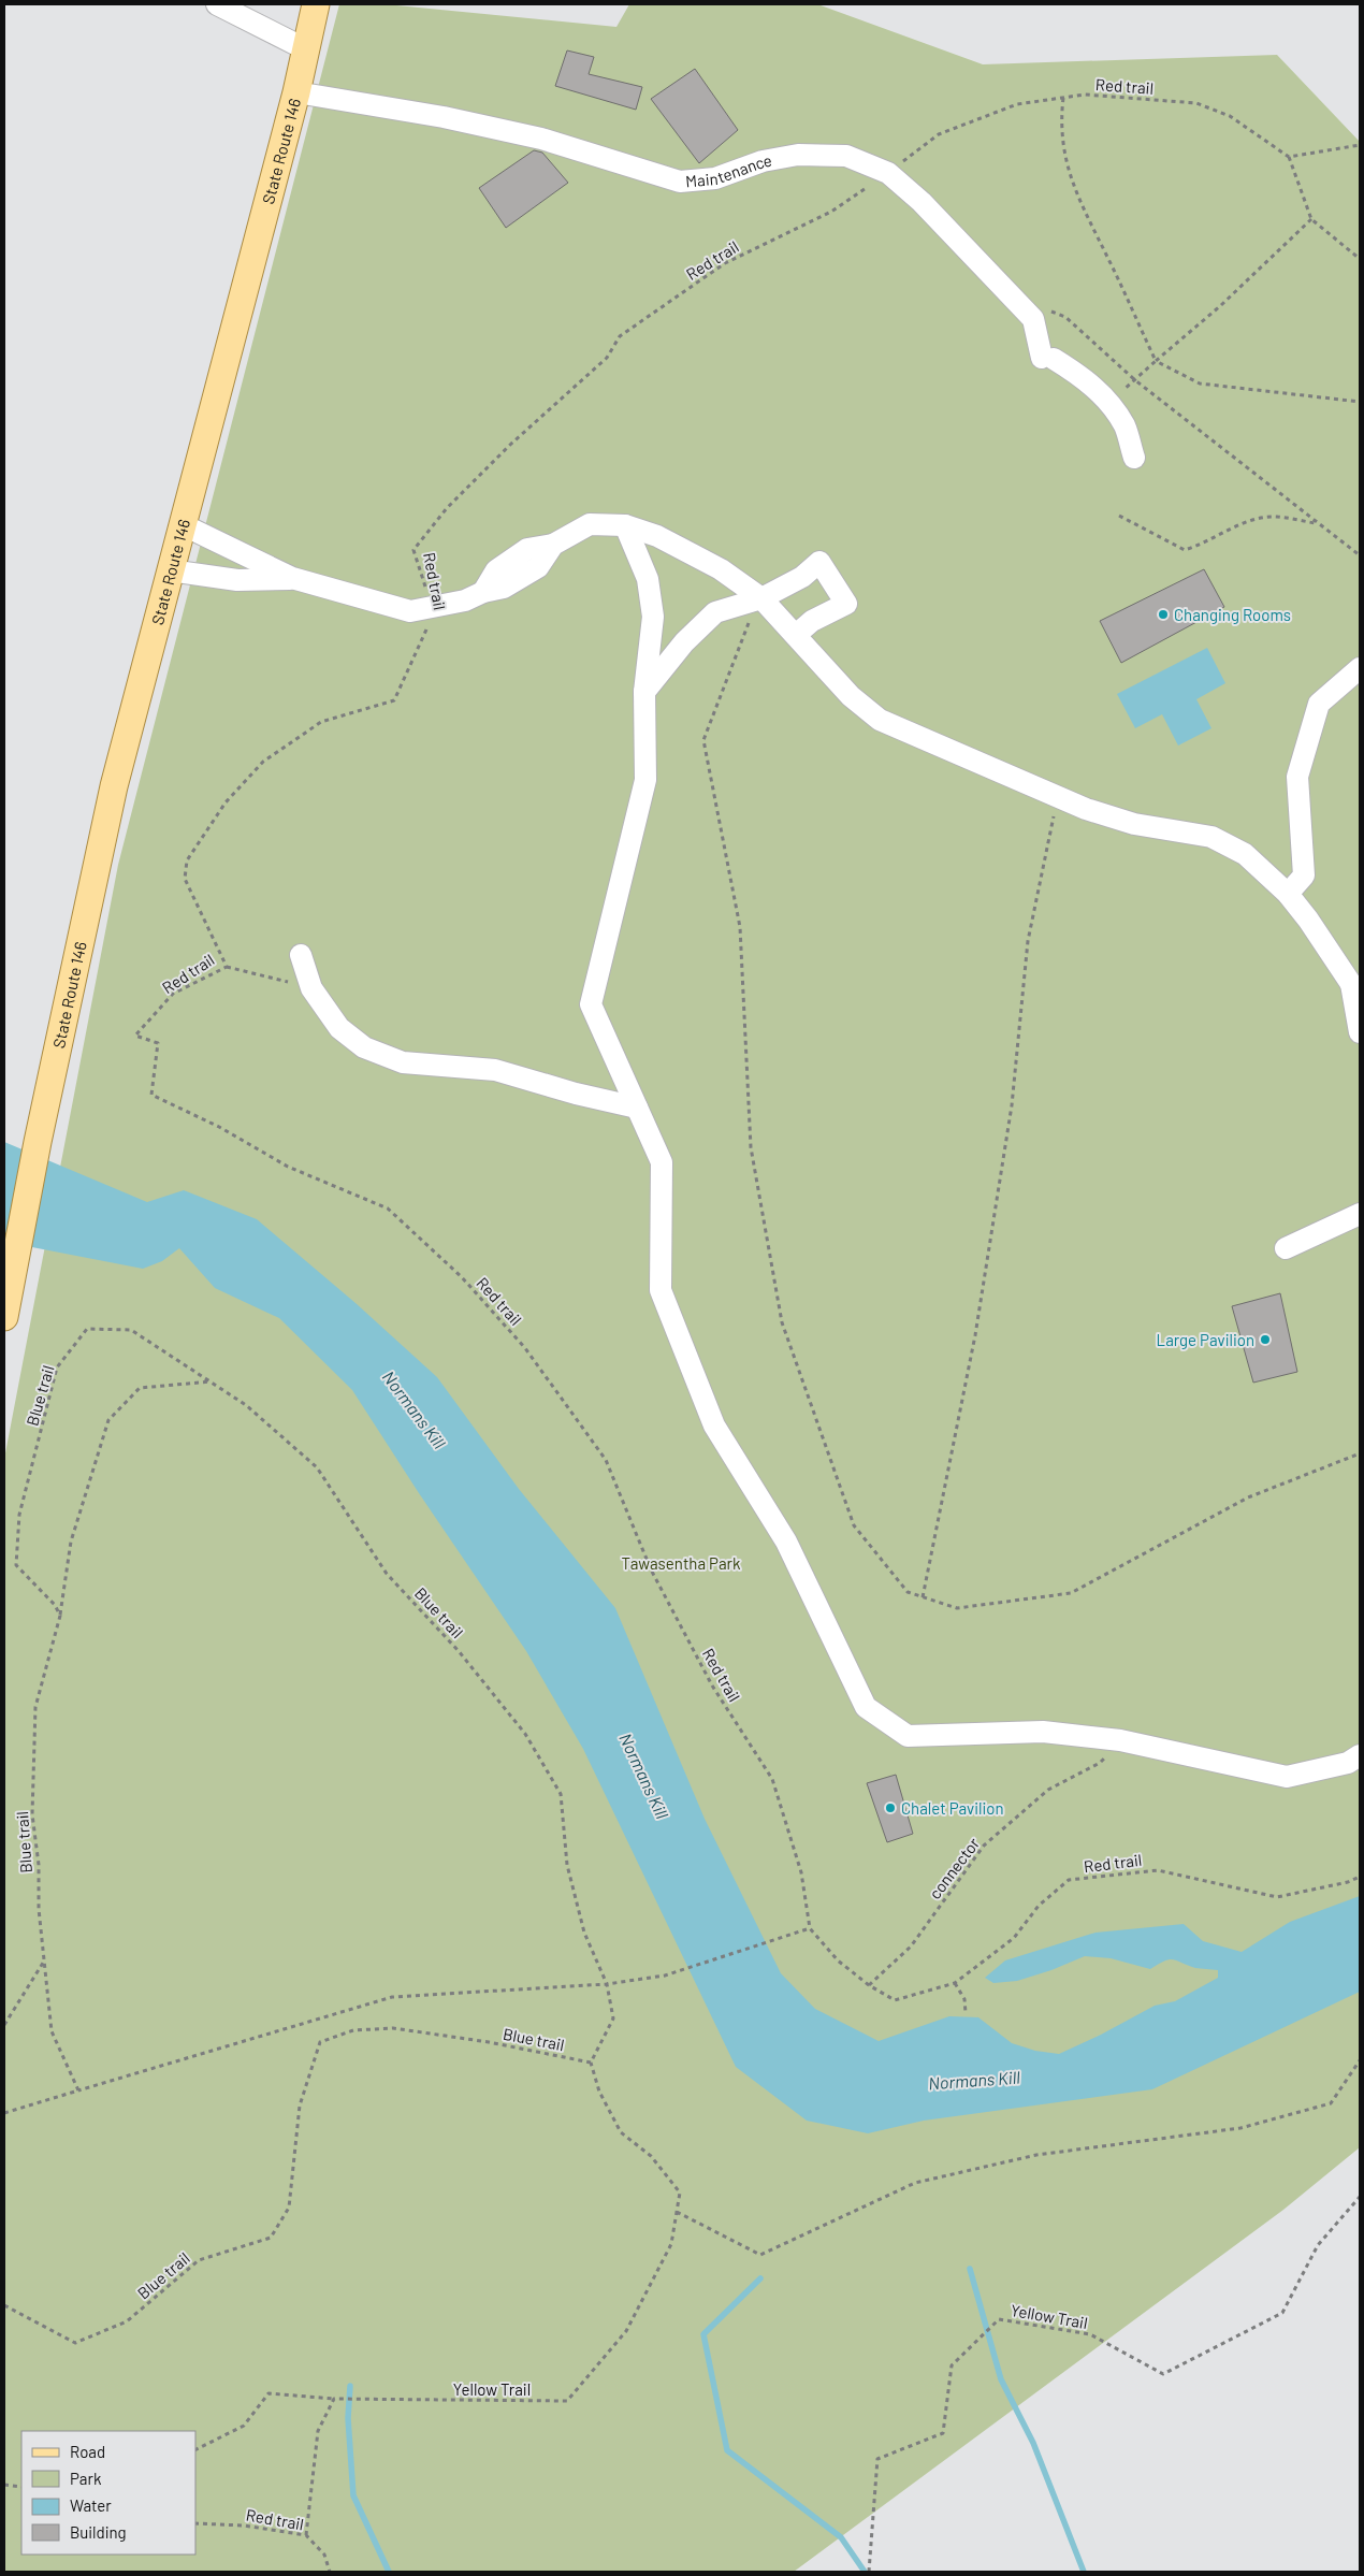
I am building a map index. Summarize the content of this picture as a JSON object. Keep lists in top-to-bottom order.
{
  "streets": {
    "main road": ["State Route 146"],
    "lane": ["Maintenance"],
    "path": [
      "Red trail",
      "Blue trail",
      "connector",
      "Yellow Trail"
    ]
  },
  "crossings": [
    ["Red trail", "Maintenance"],
    ["Red trail", "connector"],
    ["State Route 146", "Maintenance"],
    ["Blue trail", "Yellow Trail"]
  ],
  "water": ["Normans Kill"],
  "parks": ["Tawasentha Park"],
  "places": ["Changing Rooms", "Large Pavilion", "Chalet Pavilion"],
  "legend": [
    "Road",
    "Park",
    "Water",
    "Building"
  ]
}
